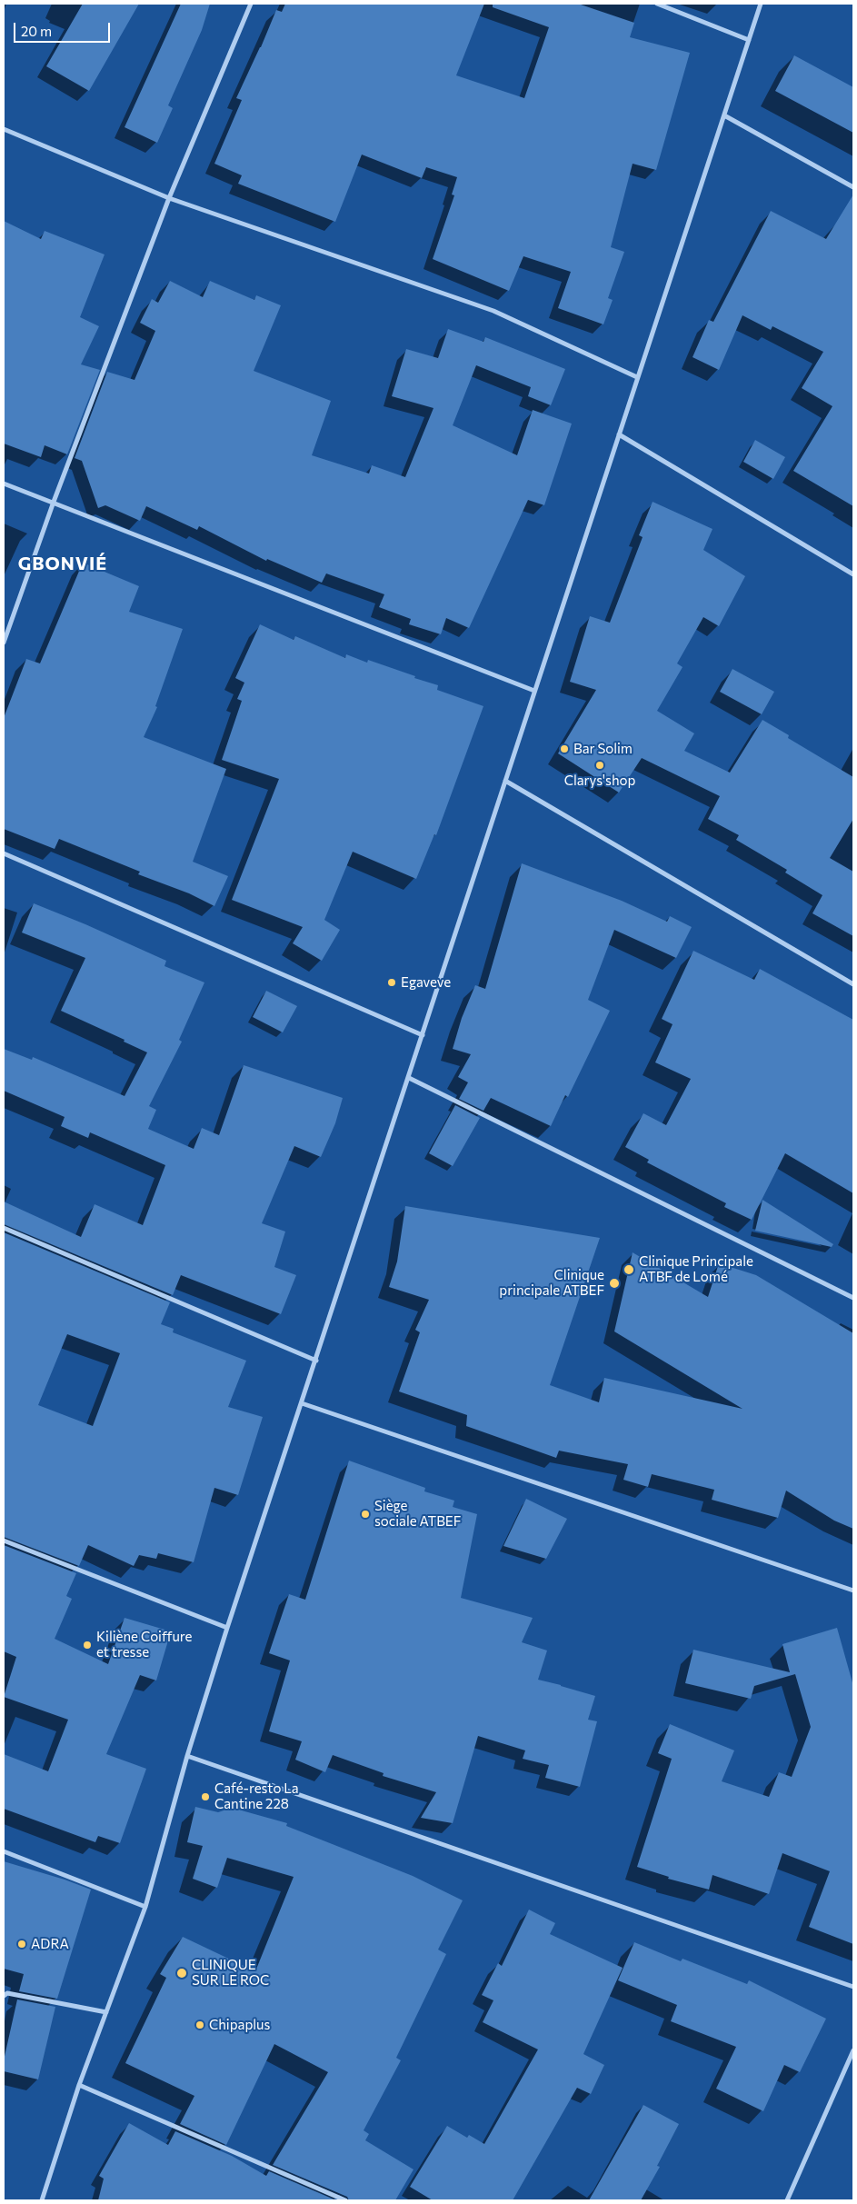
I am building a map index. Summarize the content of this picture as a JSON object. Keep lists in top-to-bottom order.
{
  "districts": ["GBONVIÉ"],
  "places": [
    "Bar Solim",
    "Clarys'shop",
    "Egaveve",
    "Clinique Principale ATBF de Lomé",
    "Clinique principale ATBEF",
    "Siège sociale ATBEF",
    "Kiliène Coiffure et tresse",
    "Café-resto La Cantine 228",
    "ADRA",
    "CLINIQUE SUR LE ROC",
    "Chipaplus"
  ],
  "scale_bar": "20 m"
}
